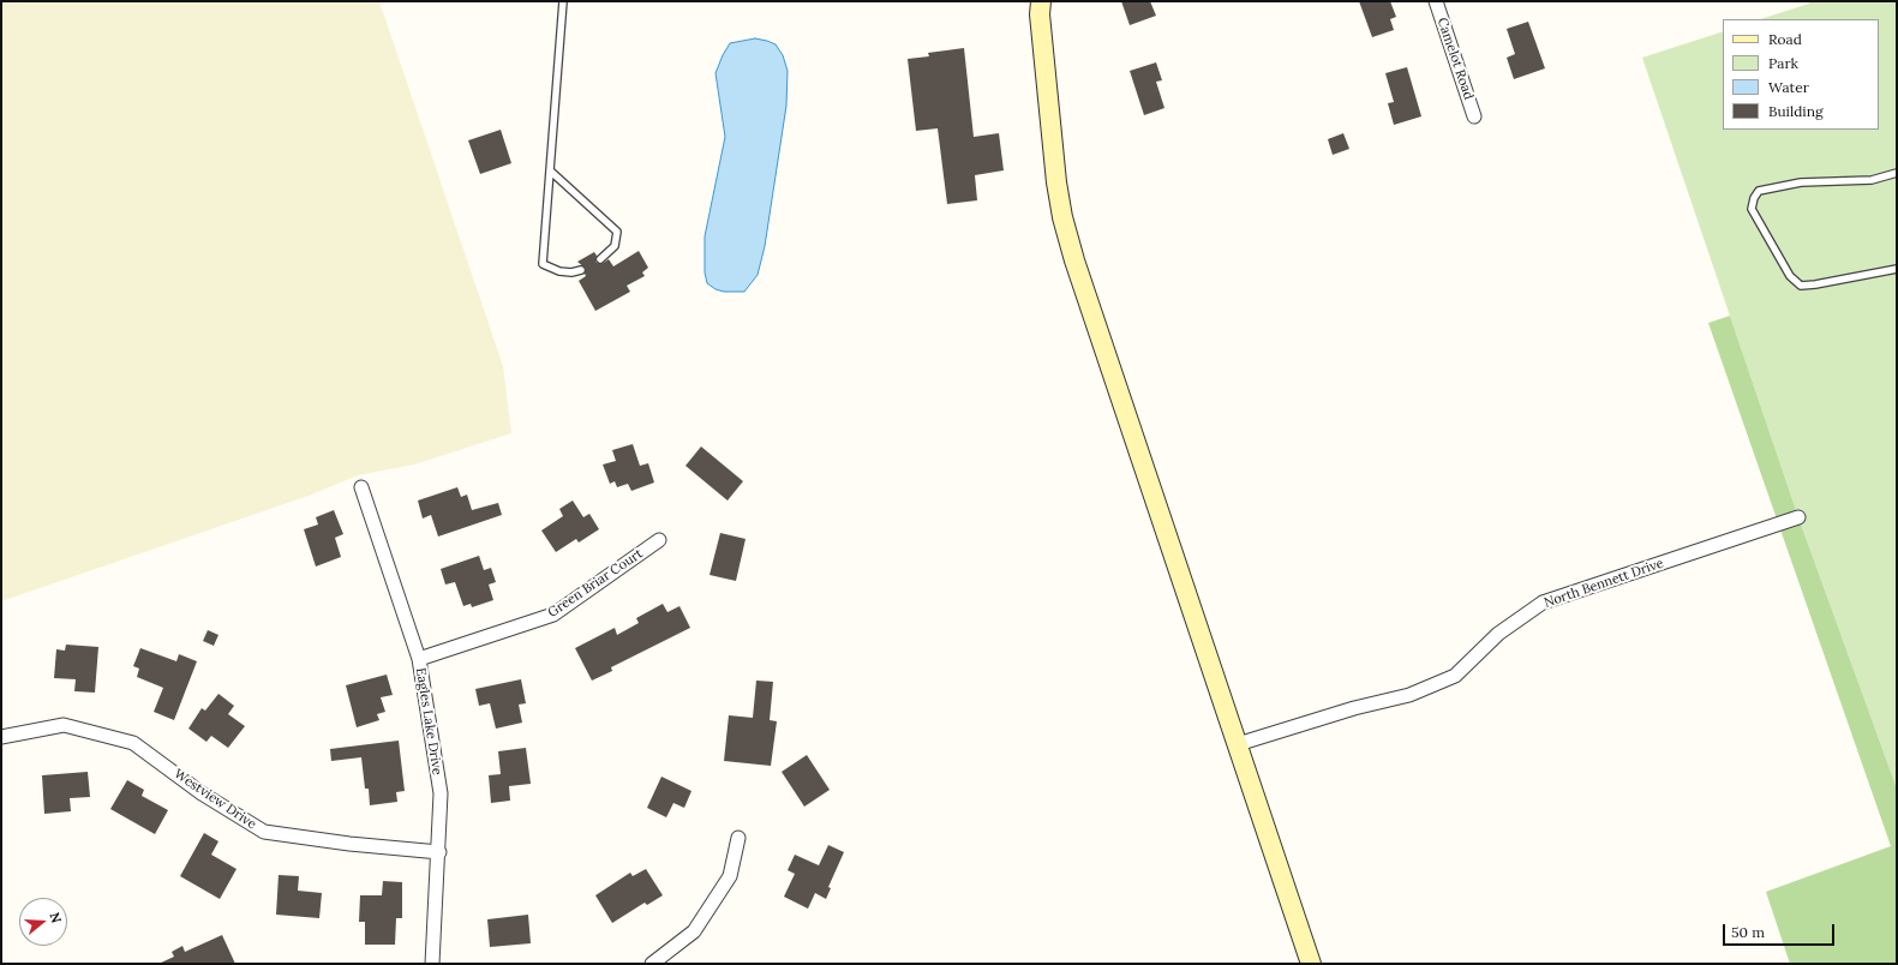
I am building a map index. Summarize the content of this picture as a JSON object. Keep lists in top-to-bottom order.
{
  "streets": {
    "street": [
      "Camelot Road",
      "Green Briar Court",
      "North Bennett Drive",
      "Eagles Lake Drive",
      "Westview Drive"
    ]
  },
  "crossings": [
    ["Green Briar Court", "Eagles Lake Drive"],
    ["Eagles Lake Drive", "Westview Drive"]
  ],
  "legend": [
    "Road",
    "Park",
    "Water",
    "Building"
  ],
  "scale_bar": "50 m",
  "north": "right"
}
